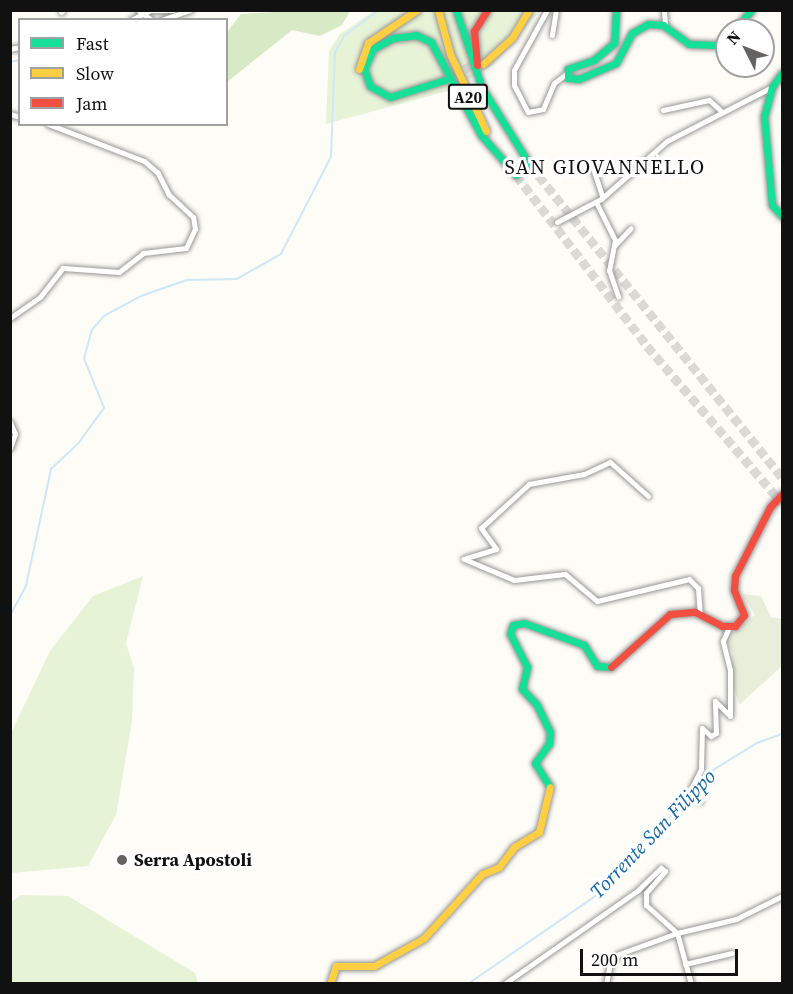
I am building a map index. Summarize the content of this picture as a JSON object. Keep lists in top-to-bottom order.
{
  "streets": {
    "main road": ["A20"]
  },
  "districts": ["SAN GIOVANNELLO"],
  "water": ["Torrente San Filippo"],
  "places": ["Serra Apostoli"],
  "legend": ["Fast", "Slow", "Jam"],
  "scale_bar": "200 m",
  "north": "top left"
}
